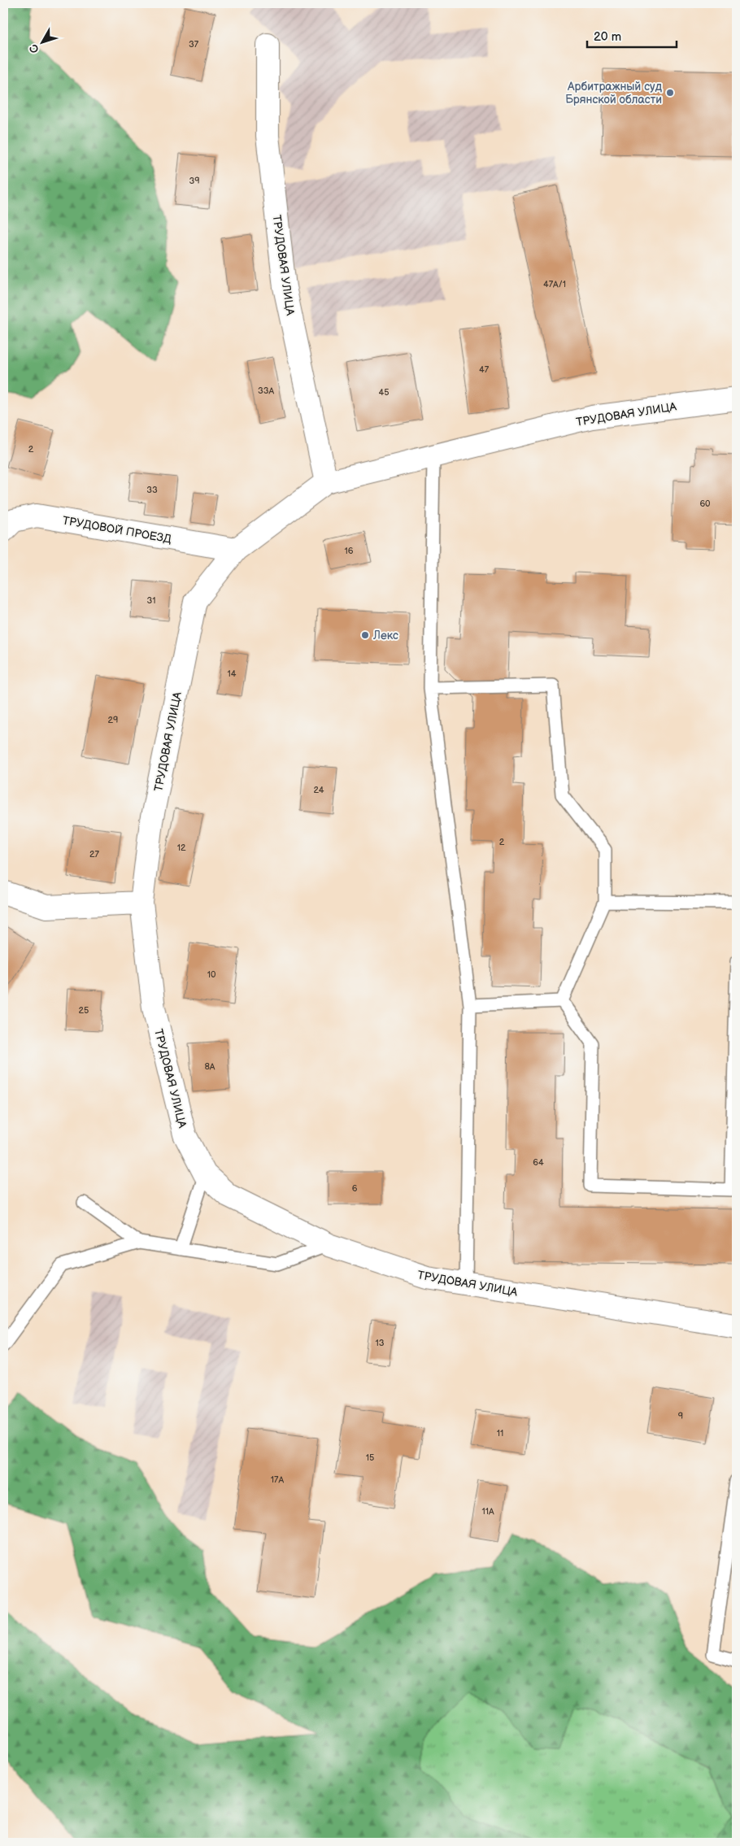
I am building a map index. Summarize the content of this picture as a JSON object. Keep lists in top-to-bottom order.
{
  "streets": {
    "street": ["ТРУДОВАЯ УЛИЦА", "ТРУДОВОЙ ПРОЕЗД"]
  },
  "crossings": [
    ["ТРУДОВАЯ УЛИЦА", "ТРУДОВОЙ ПРОЕЗД"]
  ],
  "places": ["Арбитражный суд Брянской области", "Лекс"],
  "house_numbers": [
    "37",
    "39",
    "47А/1",
    "47",
    "33А",
    "45",
    "2",
    "33",
    "60",
    "16",
    "31",
    "14",
    "29",
    "24",
    "2",
    "12",
    "27",
    "10",
    "25",
    "8А",
    "64",
    "6",
    "13",
    "9",
    "11",
    "15",
    "17А",
    "11А"
  ],
  "scale_bar": "20 m",
  "north": "bottom left"
}
